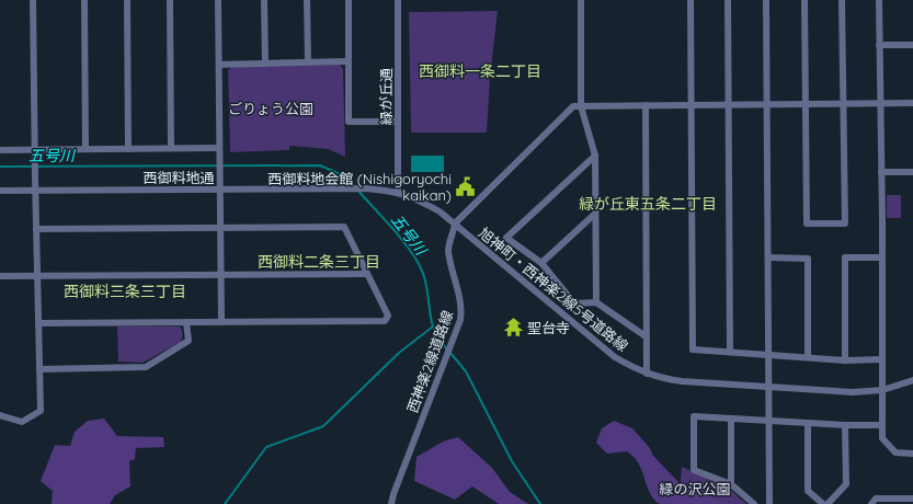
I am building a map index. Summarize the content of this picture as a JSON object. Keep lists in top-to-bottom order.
{
  "streets": {
    "street": [
      "緑が丘通",
      "西御料地通",
      "旭神町・西神楽2線5号道路線",
      "西神楽2線道路線"
    ]
  },
  "crossings": [
    ["緑が丘通", "西御料地通"],
    ["緑が丘通", "旭神町・西神楽2線5号道路線"],
    ["西御料地通", "旭神町・西神楽2線5号道路線"],
    ["旭神町・西神楽2線5号道路線", "西神楽2線道路線"]
  ],
  "districts": [
    "西御料一条二丁目",
    "緑が丘東五条二丁目",
    "西御料二条三丁目",
    "西御料三条三丁目"
  ],
  "water": ["五号川"],
  "parks": ["ごりょう公園", "緑の沢公園"],
  "places": {
    "public building": ["西御料地会館 (Nishigoryochi kaikan)"],
    "temple": ["聖台寺"]
  }
}
